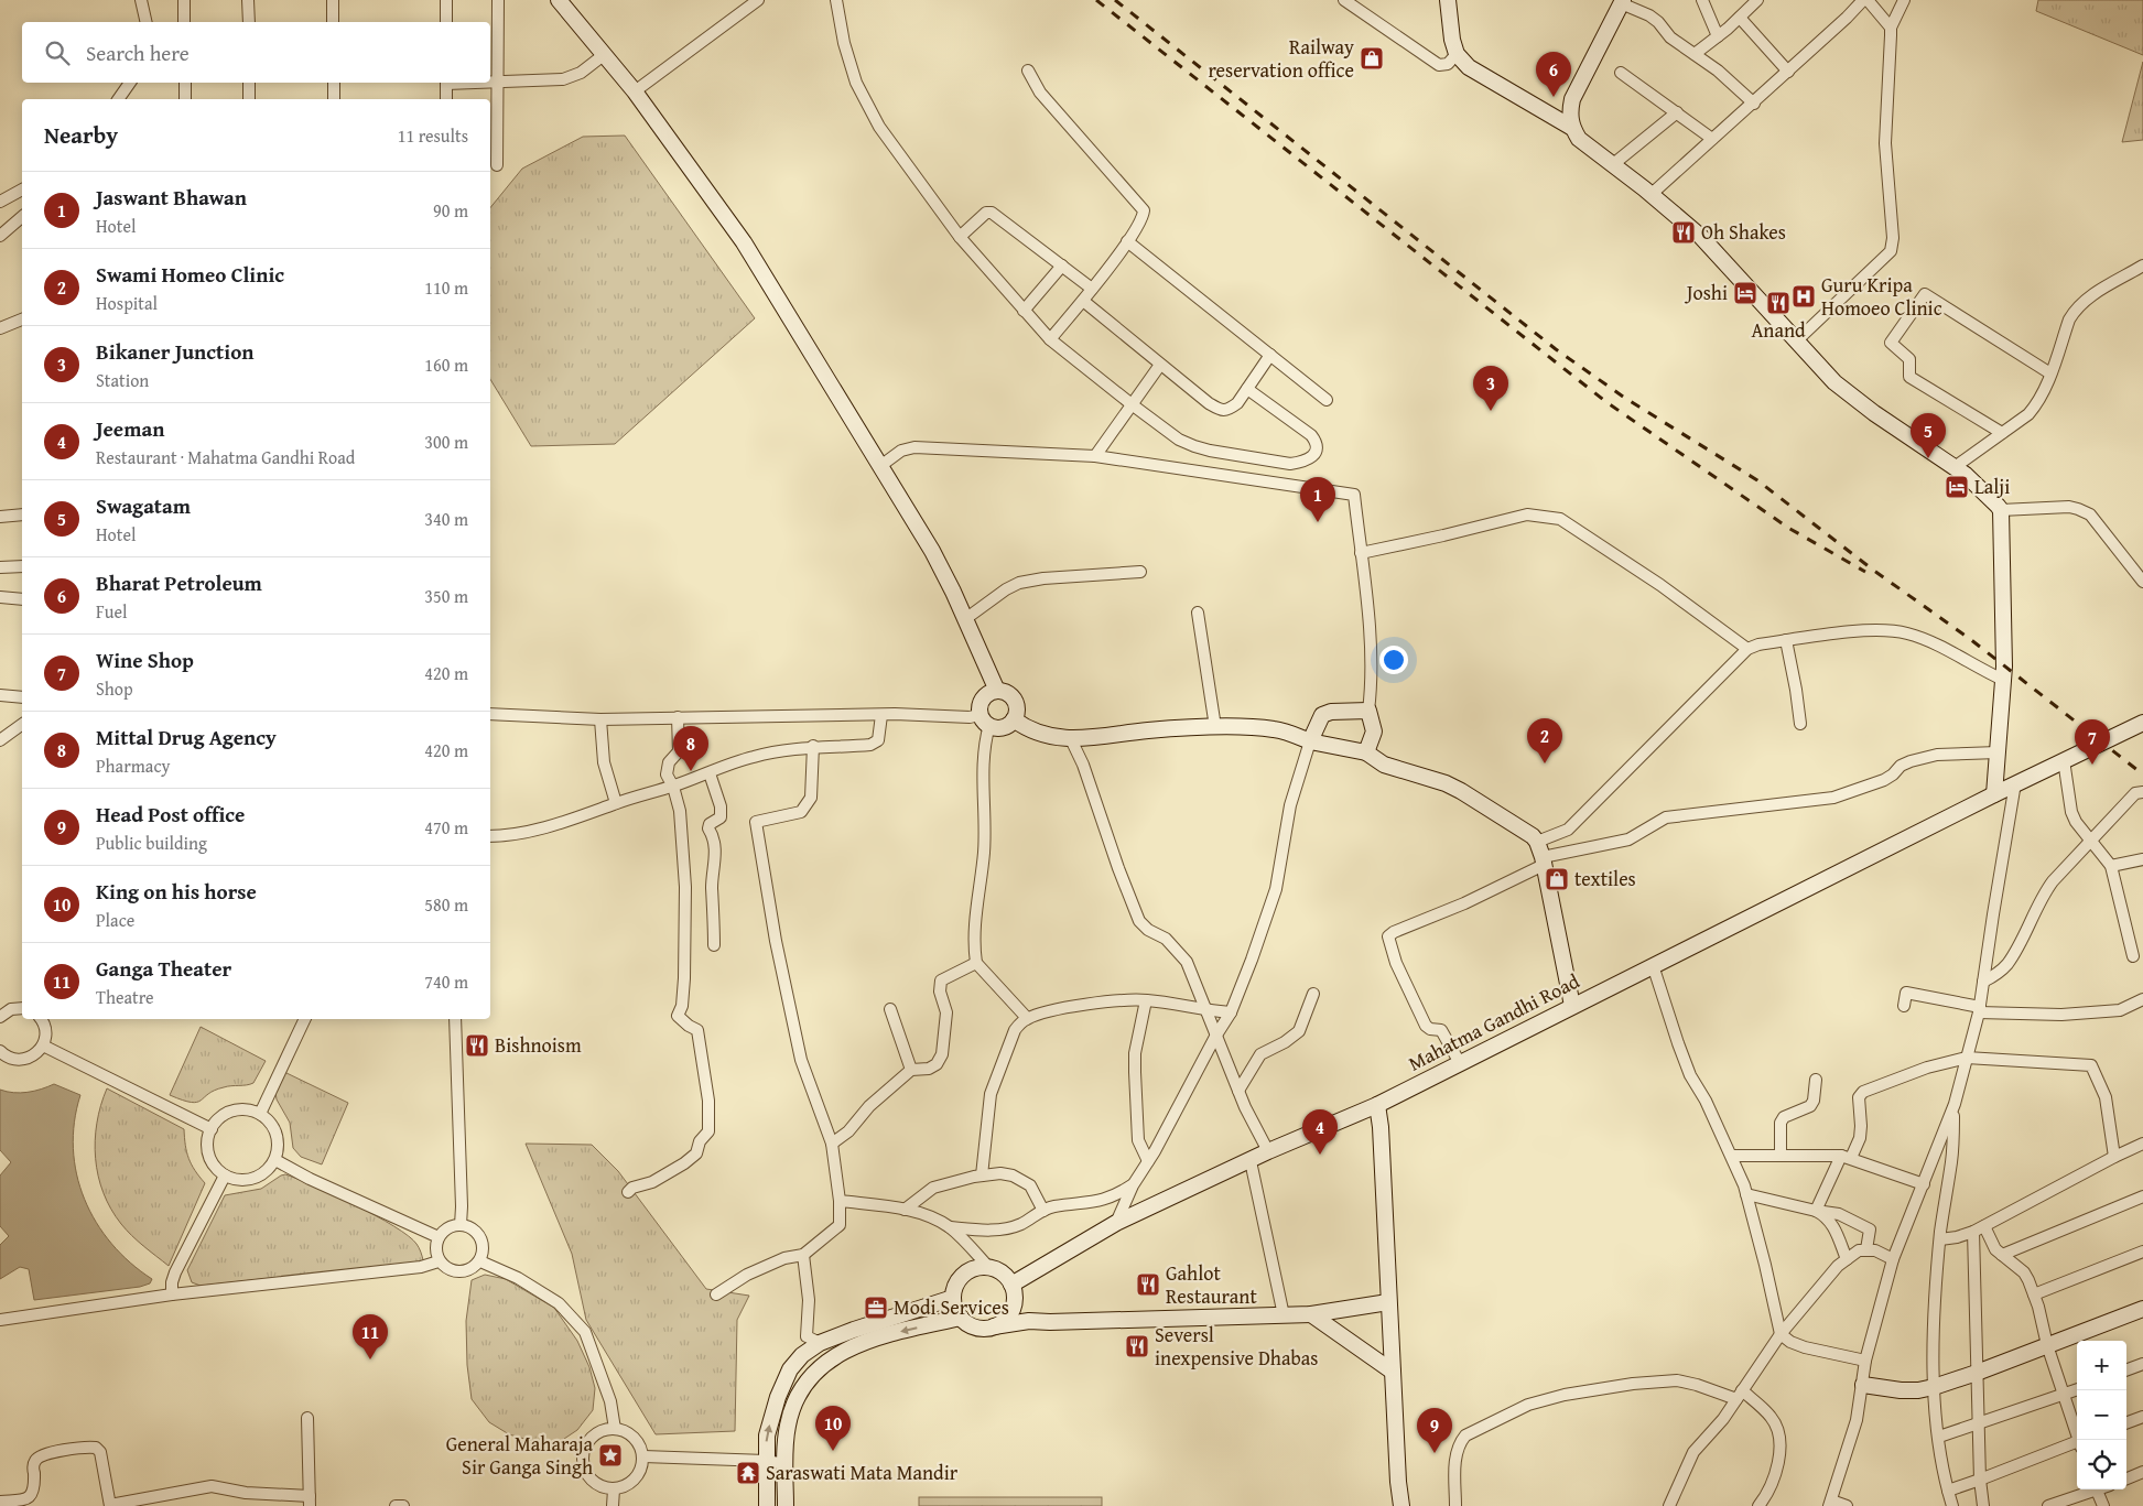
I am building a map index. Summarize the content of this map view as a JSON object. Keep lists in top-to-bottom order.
{
  "streets": {
    "street": ["Mahatma Gandhi Road"]
  },
  "places": {
    "shop": ["Railway reservation office", "textiles"],
    "restaurant": [
      "Oh Shakes",
      "Anand",
      "Bishnoism",
      "Gahlot Restaurant",
      "Seversl inexpensive Dhabas"
    ],
    "hotel": ["Joshi", "Lalji"],
    "hospital": ["Guru Kripa Homoeo Clinic"],
    "office": ["Modi Services"],
    "place": ["General Maharaja Sir Ganga Singh"],
    "temple": ["Saraswati Mata Mandir"]
  },
  "page": {
    "search": "Search here",
    "pins": [
      "6",
      "3",
      "5",
      "1",
      "2",
      "7",
      "8",
      "4",
      "11",
      "10",
      "9"
    ],
    "heading": ["Nearby", "11 results"],
    "list": [
      {
        "mark": "1",
        "name": "Jaswant Bhawan",
        "note": "Hotel",
        "value": "90 m"
      },
      {
        "mark": "2",
        "name": "Swami Homeo Clinic",
        "note": "Hospital",
        "value": "110 m"
      },
      {
        "mark": "3",
        "name": "Bikaner Junction",
        "note": "Station",
        "value": "160 m"
      },
      {
        "mark": "4",
        "name": "Jeeman",
        "note": "Restaurant · Mahatma Gandhi Road",
        "value": "300 m"
      },
      {
        "mark": "5",
        "name": "Swagatam",
        "note": "Hotel",
        "value": "340 m"
      },
      {
        "mark": "6",
        "name": "Bharat Petroleum",
        "note": "Fuel",
        "value": "350 m"
      },
      {
        "mark": "7",
        "name": "Wine Shop",
        "note": "Shop",
        "value": "420 m"
      },
      {
        "mark": "8",
        "name": "Mittal Drug Agency",
        "note": "Pharmacy",
        "value": "420 m"
      },
      {
        "mark": "9",
        "name": "Head Post office",
        "note": "Public building",
        "value": "470 m"
      },
      {
        "mark": "10",
        "name": "King on his horse",
        "note": "Place",
        "value": "580 m"
      },
      {
        "mark": "11",
        "name": "Ganga Theater",
        "note": "Theatre",
        "value": "740 m"
      }
    ],
    "map_buttons": ["+", "−"]
  }
}
